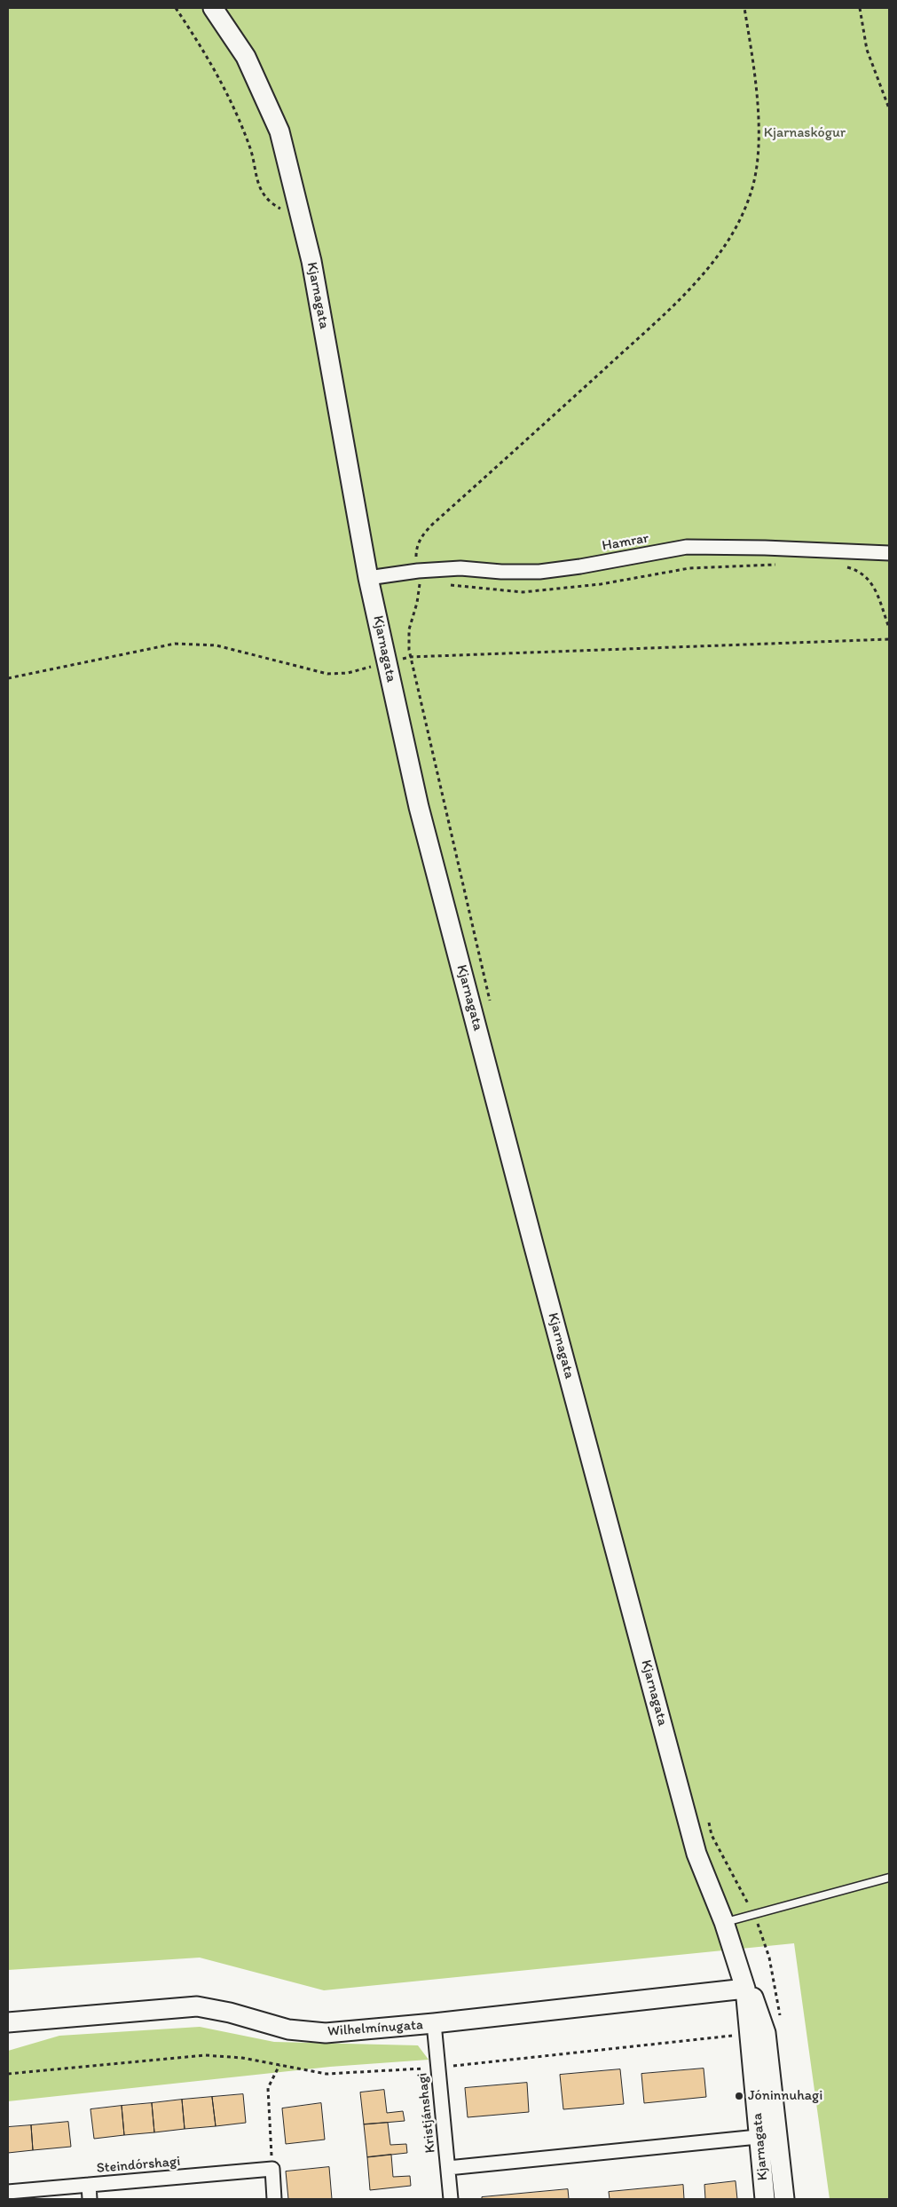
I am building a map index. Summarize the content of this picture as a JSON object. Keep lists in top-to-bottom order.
{
  "streets": {
    "street": [
      "Kjarnagata",
      "Hamrar",
      "Wilhelmínugata",
      "Kristjánshagi",
      "Steindórshagi"
    ]
  },
  "crossings": [
    ["Kjarnagata", "Hamrar"],
    ["Kjarnagata", "Wilhelmínugata"],
    ["Wilhelmínugata", "Kristjánshagi"]
  ],
  "parks": ["Kjarnaskógur"],
  "places": ["Jóninnuhagi"]
}
